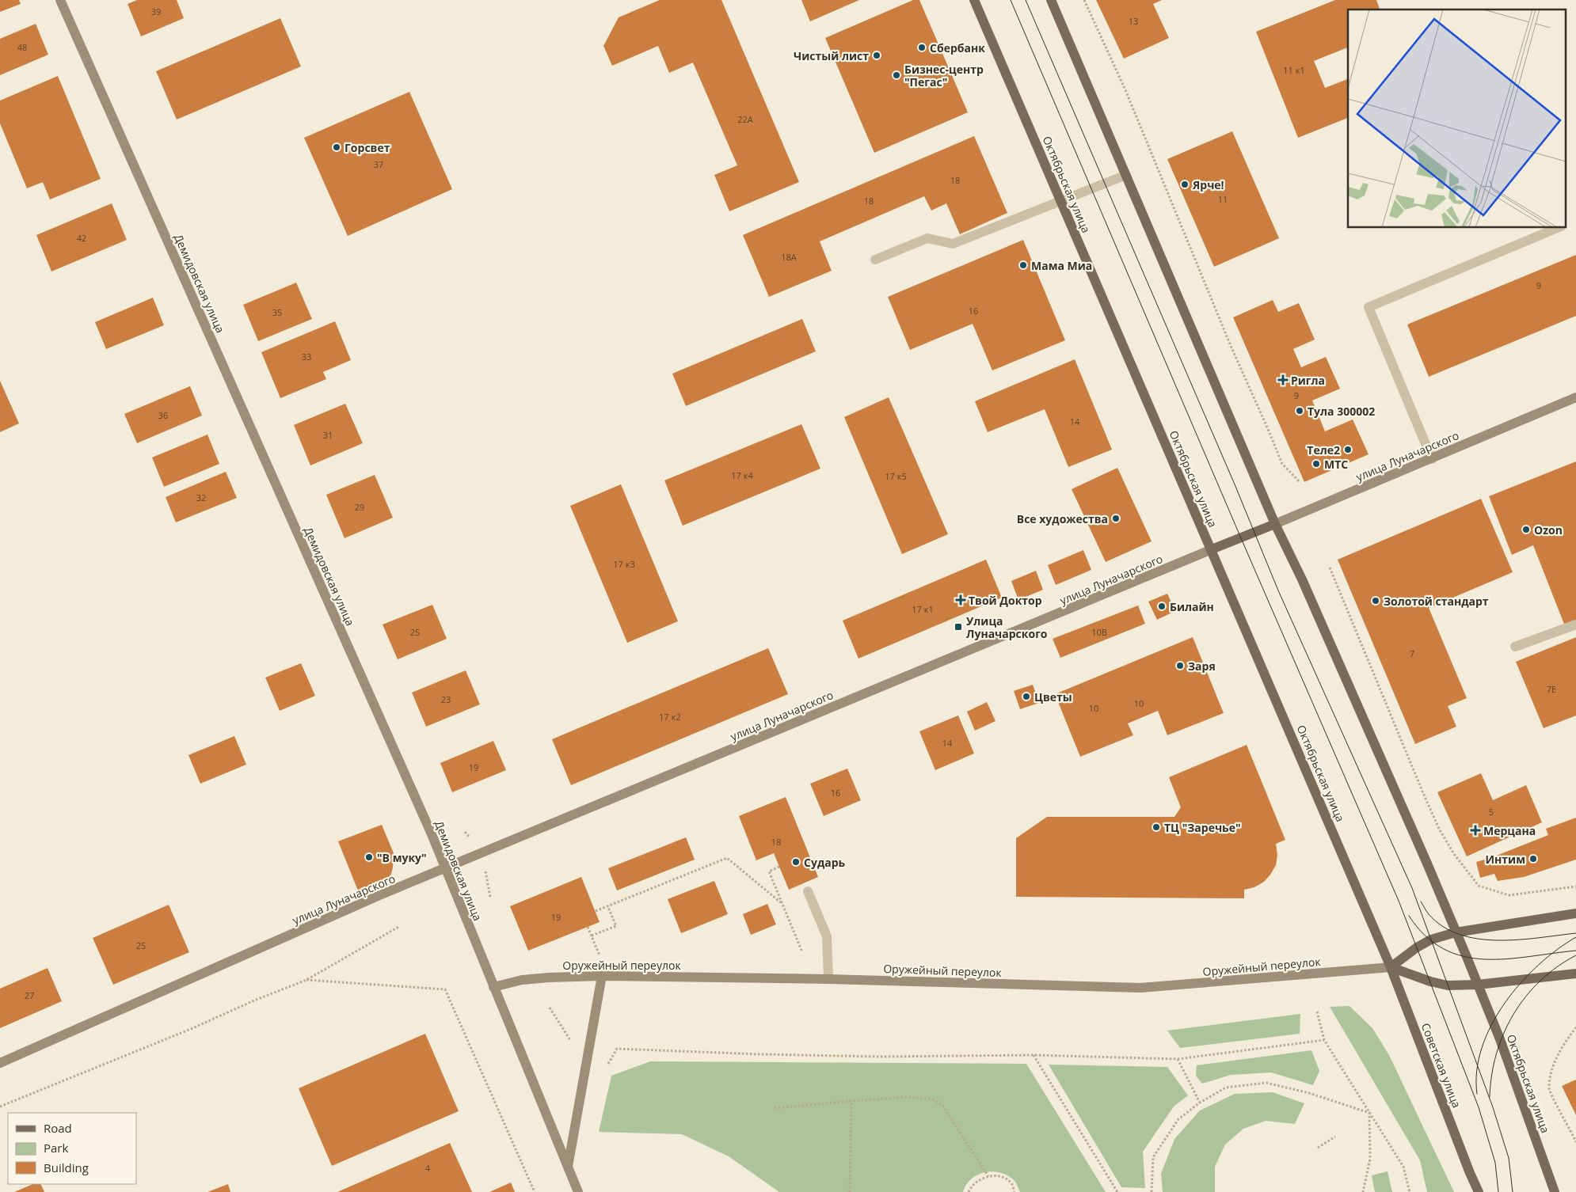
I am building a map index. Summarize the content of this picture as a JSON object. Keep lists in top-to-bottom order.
{
  "streets": {
    "main road": ["Октябрьская улица", "улица Луначарского", "Советская улица"],
    "street": ["Демидовская улица", "Оружейный переулок"]
  },
  "crossings": [
    ["Октябрьская улица", "улица Луначарского"],
    ["Октябрьская улица", "Оружейный переулок"],
    ["Октябрьская улица", "Советская улица"],
    ["Демидовская улица", "улица Луначарского"],
    ["Демидовская улица", "Оружейный переулок"],
    ["Оружейный переулок", "Советская улица"]
  ],
  "places": {
    "other": [
      "Сбербанк",
      "Чистый лист",
      "Бизнес-центр \"Пегас\"",
      "Горсвет",
      "Ярче!",
      "Мама Миа",
      "Тула 300002",
      "Теле2",
      "МТС",
      "Все художества",
      "Ozon",
      "Золотой стандарт",
      "Билайн",
      "Заря",
      "Цветы",
      "ТЦ \"Заречье\"",
      "\"В муку\"",
      "Интим",
      "Сударь"
    ],
    "health": ["Ригла", "Твой Доктор", "Мерцана"],
    "transit": ["Улица Луначарского"]
  },
  "house_numbers": [
    "39",
    "13",
    "48",
    "11 к1",
    "22А",
    "37",
    "18",
    "11",
    "18",
    "42",
    "18А",
    "9",
    "16",
    "35",
    "33",
    "9",
    "36",
    "14",
    "31",
    "17 к4",
    "17 к5",
    "32",
    "29",
    "17 к3",
    "17 к1",
    "25",
    "10В",
    "7",
    "7Е",
    "23",
    "10",
    "10",
    "17 к2",
    "14",
    "19",
    "16",
    "5",
    "18",
    "19",
    "25",
    "27",
    "4"
  ],
  "legend": ["Road", "Park", "Building"]
}
